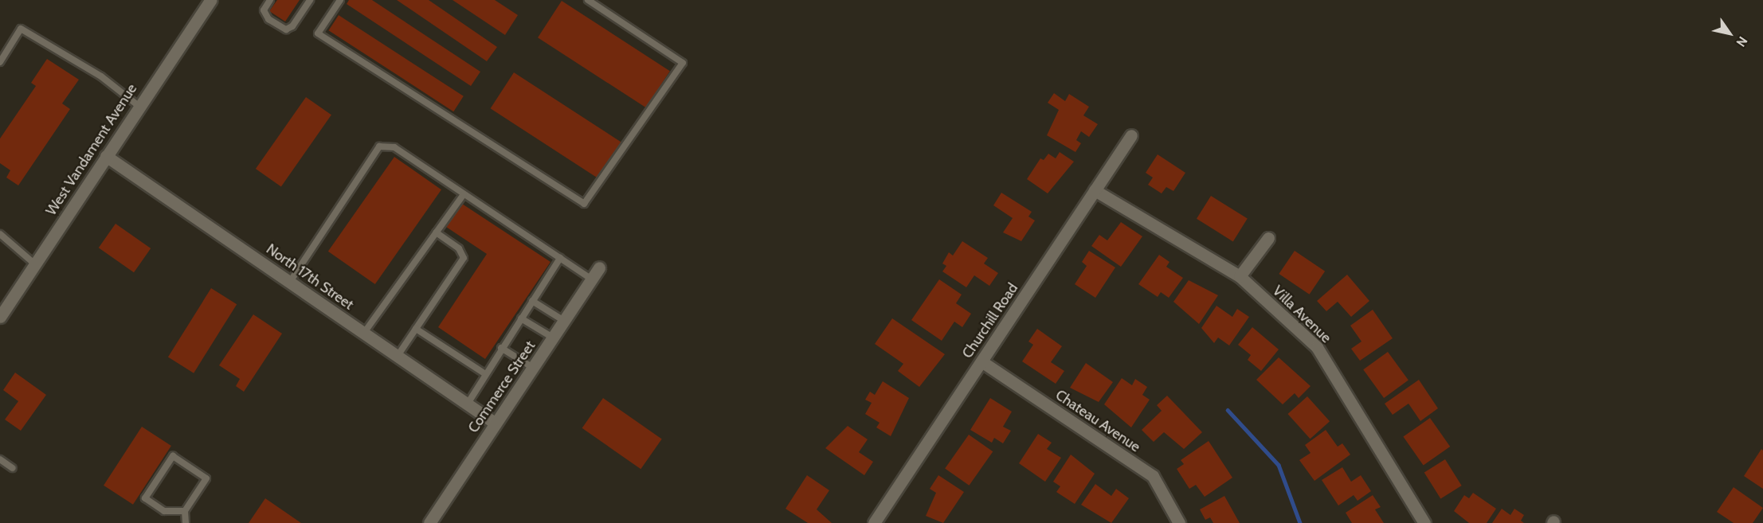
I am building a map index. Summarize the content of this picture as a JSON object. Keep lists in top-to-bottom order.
{
  "streets": {
    "street": [
      "West Vandament Avenue",
      "North 17th Street",
      "Villa Avenue",
      "Churchill Road",
      "Commerce Street",
      "Chateau Avenue"
    ]
  },
  "crossings": [
    ["West Vandament Avenue", "North 17th Street"],
    ["North 17th Street", "Commerce Street"],
    ["Villa Avenue", "Churchill Road"],
    ["Churchill Road", "Chateau Avenue"]
  ],
  "north": "bottom right"
}
